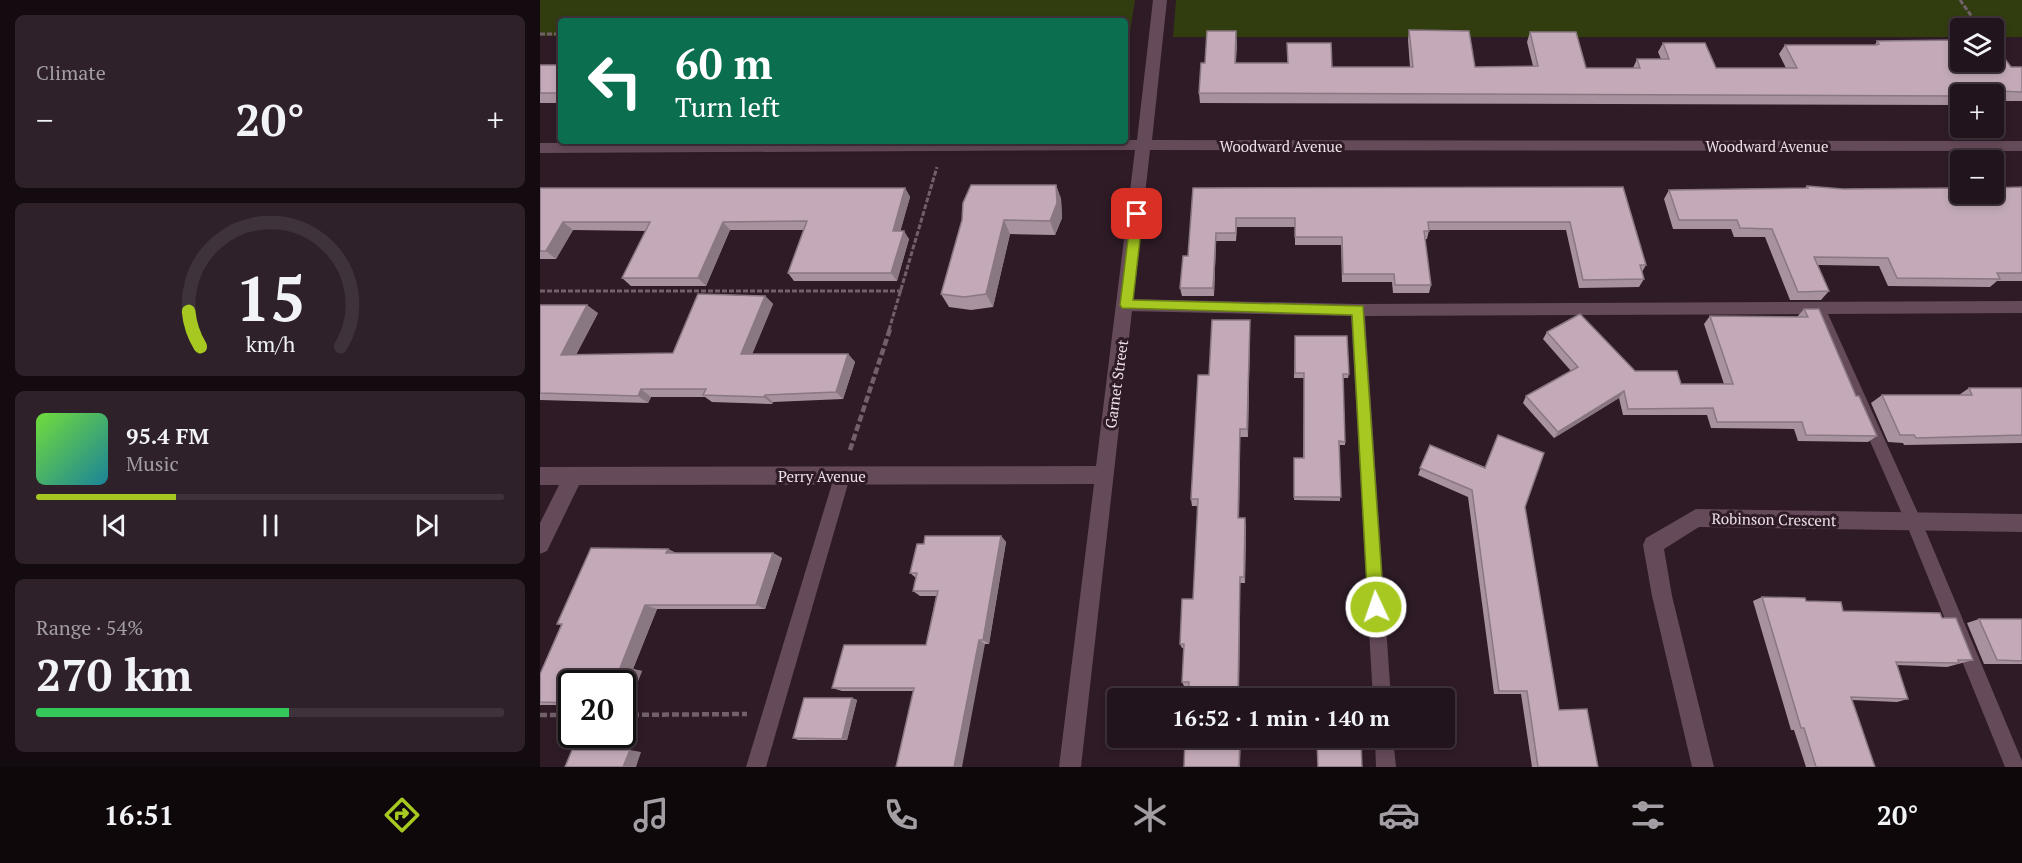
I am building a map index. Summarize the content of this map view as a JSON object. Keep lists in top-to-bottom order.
{
  "streets": {
    "street": [
      "Woodward Avenue",
      "Garnet Street",
      "Perry Avenue",
      "Robinson Crescent"
    ]
  },
  "crossings": [
    ["Woodward Avenue", "Garnet Street"],
    ["Garnet Street", "Perry Avenue"]
  ],
  "page": {
    "tile": [
      "Climate",
      ["Range · 54%", "270 km"]
    ],
    "map_buttons": ["+", "−"],
    "turn": ["60 m", "Turn left"],
    "heat": ["−", "20°", "+"],
    "song": ["95.4 FM", "Music"],
    "limit": "20",
    "trip": "16:52 · 1 min · 140 m",
    "tabs": ["16:51", "20°"],
    "gauge": ["15", "km/h"]
  }
}
